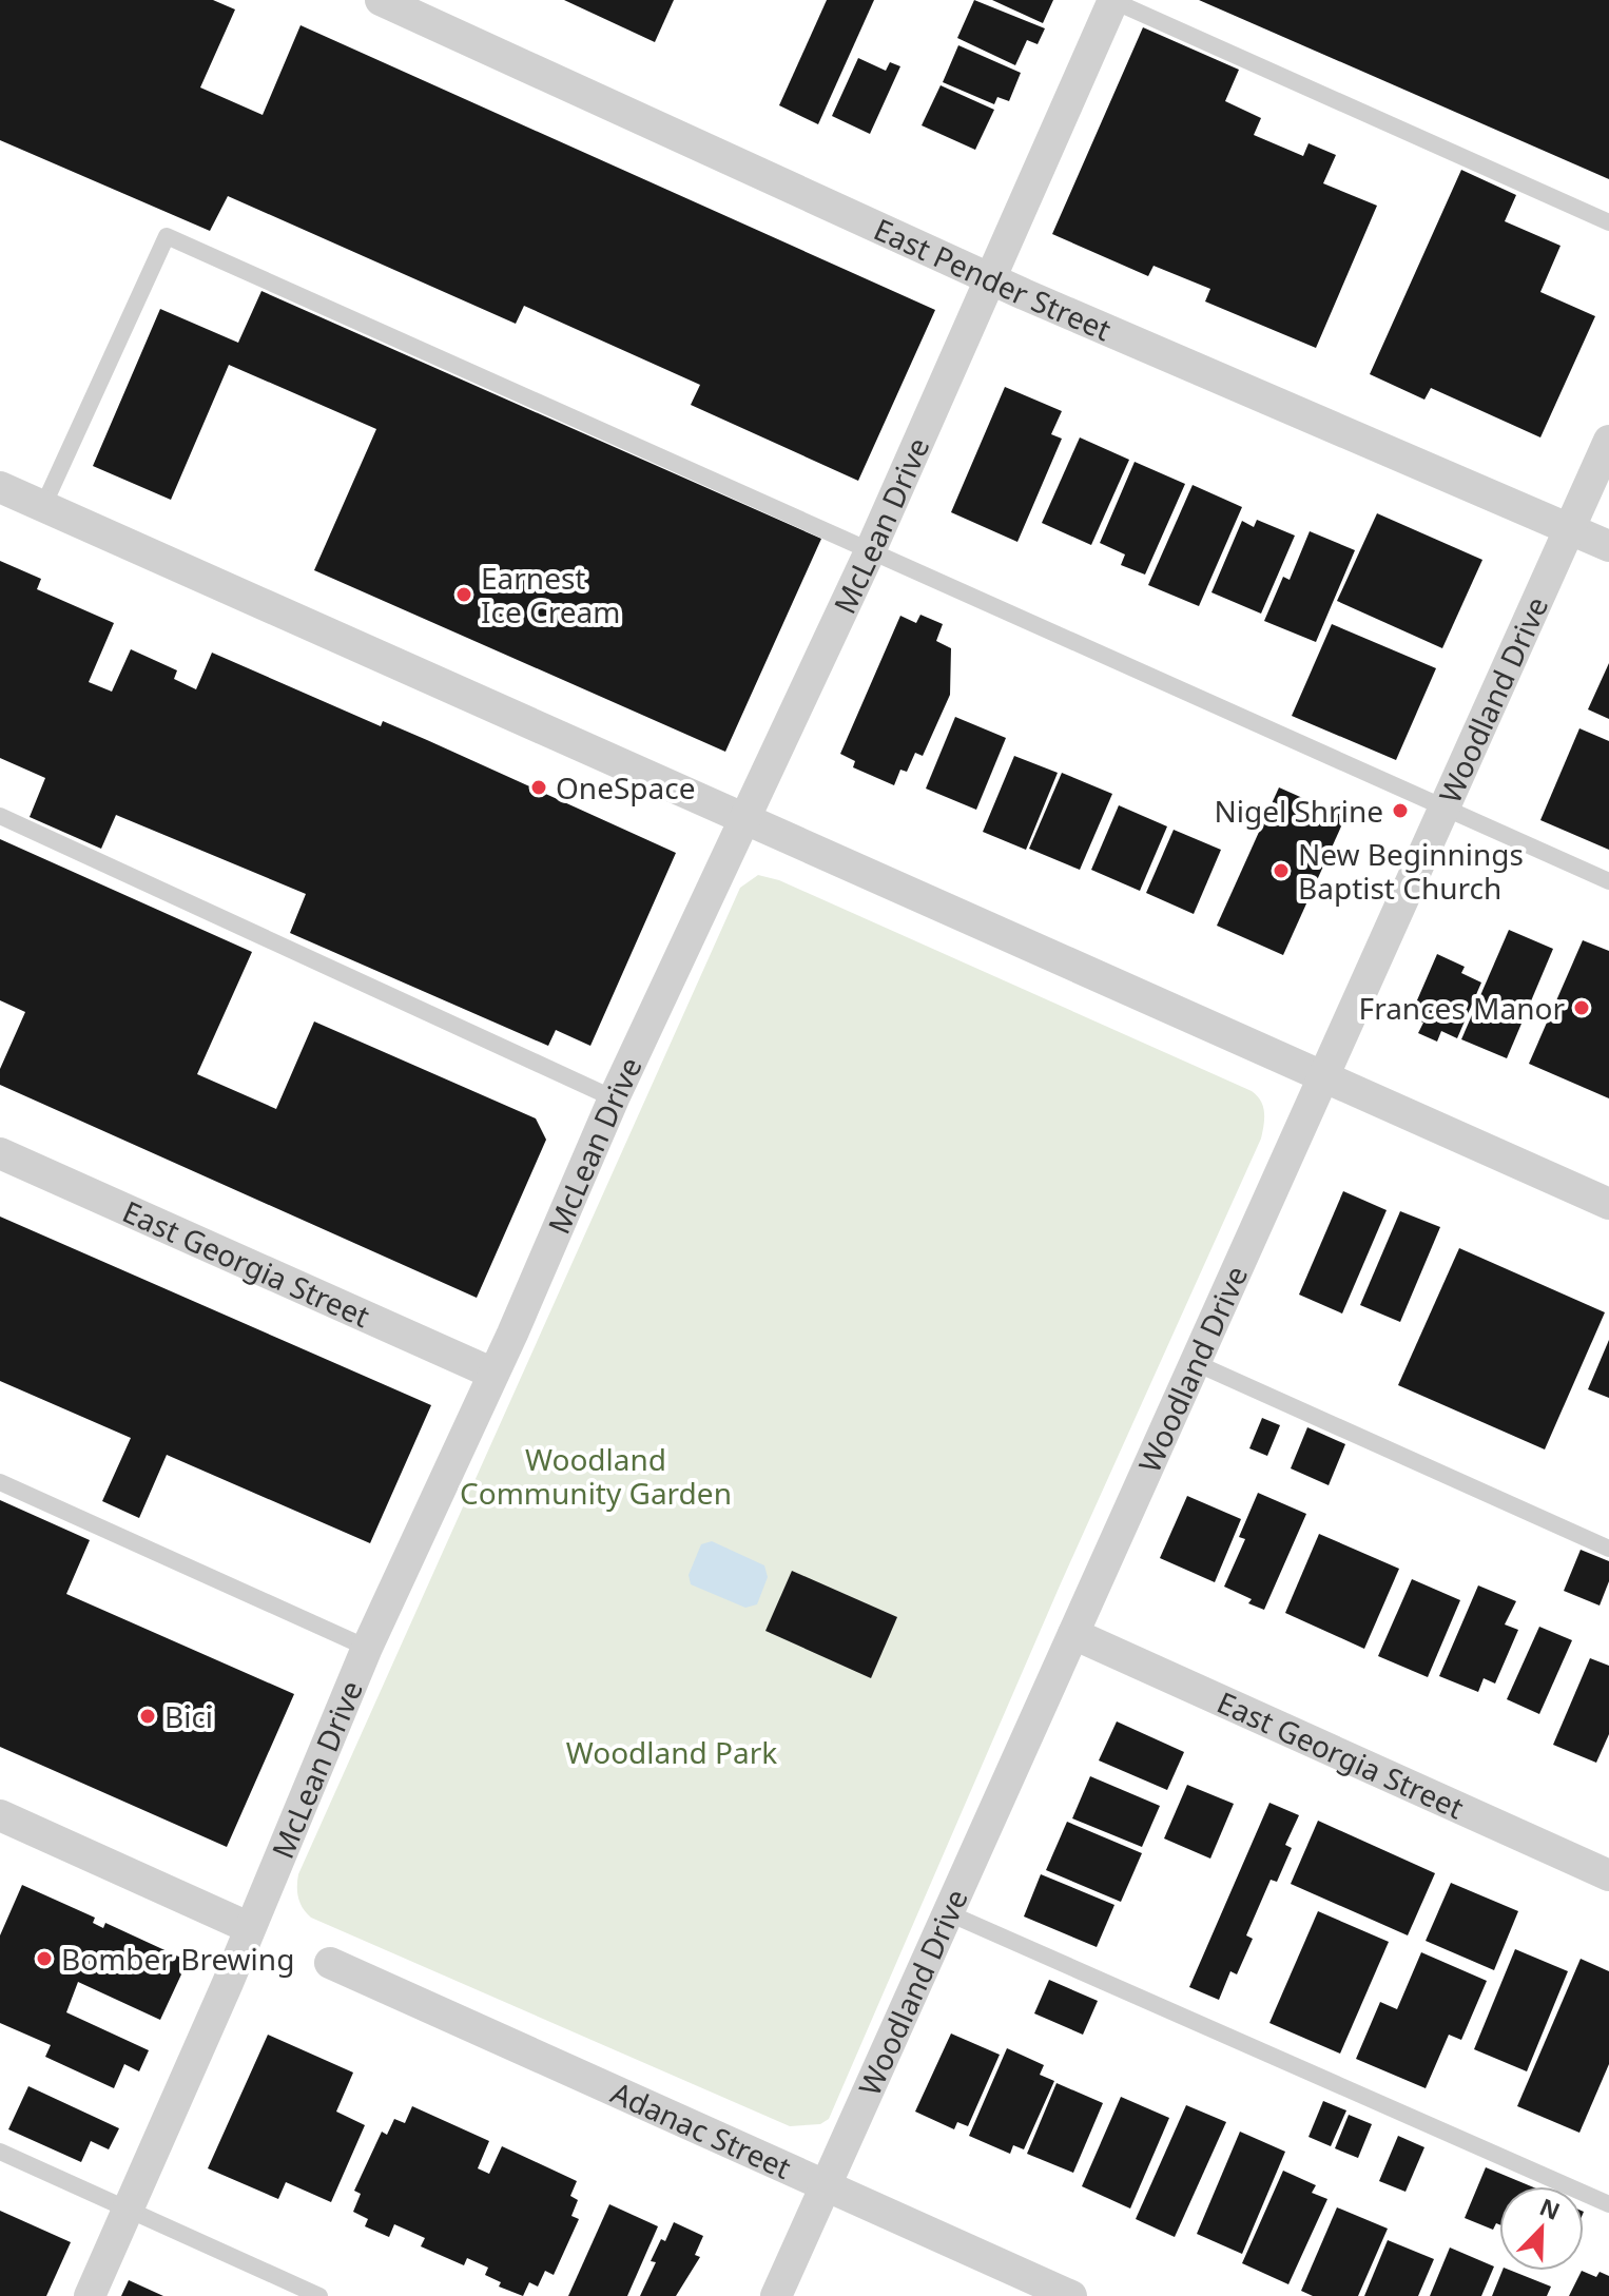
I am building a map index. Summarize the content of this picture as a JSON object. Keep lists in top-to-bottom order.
{
  "streets": {
    "street": [
      "East Pender Street",
      "McLean Drive",
      "Woodland Drive",
      "East Georgia Street",
      "Adanac Street"
    ]
  },
  "crossings": [
    ["East Pender Street", "McLean Drive"],
    ["East Pender Street", "Woodland Drive"],
    ["McLean Drive", "East Georgia Street"],
    ["Woodland Drive", "East Georgia Street"],
    ["Woodland Drive", "Adanac Street"]
  ],
  "parks": ["Woodland Community Garden", "Woodland Park"],
  "places": [
    "Earnest Ice Cream",
    "OneSpace",
    "Nigel Shrine",
    "New Beginnings Baptist Church",
    "Frances Manor",
    "Bici",
    "Bomber Brewing"
  ],
  "north": "top right"
}
